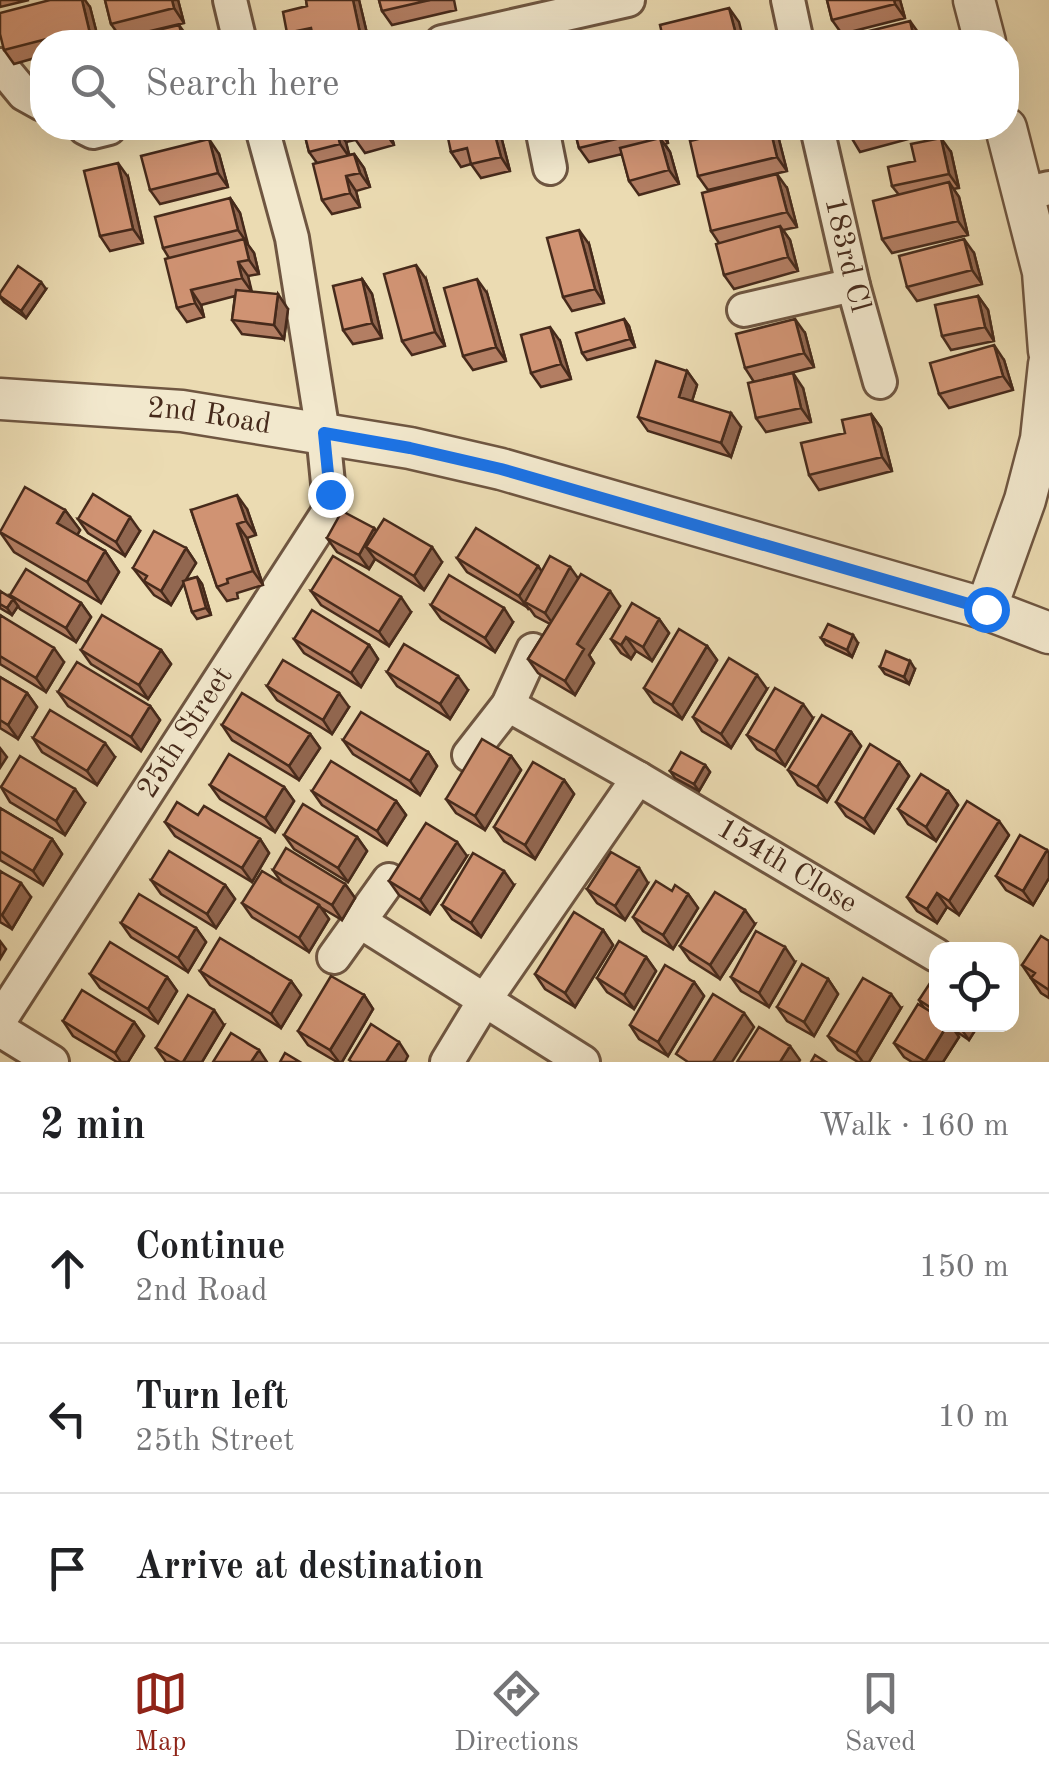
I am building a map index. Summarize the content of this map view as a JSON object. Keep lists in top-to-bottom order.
{
  "streets": {
    "street": [
      "183rd Cl",
      "2nd Road",
      "25th Street",
      "154th Close"
    ]
  },
  "crossings": [
    ["2nd Road", "25th Street"]
  ],
  "page": {
    "search": "Search here",
    "heading": ["2 min", "Walk · 160 m"],
    "list": [
      ["Continue", "2nd Road", "150 m"],
      ["Turn left", "25th Street", "10 m"],
      "Arrive at destination"
    ],
    "nav": ["Map", "Directions", "Saved"]
  }
}
